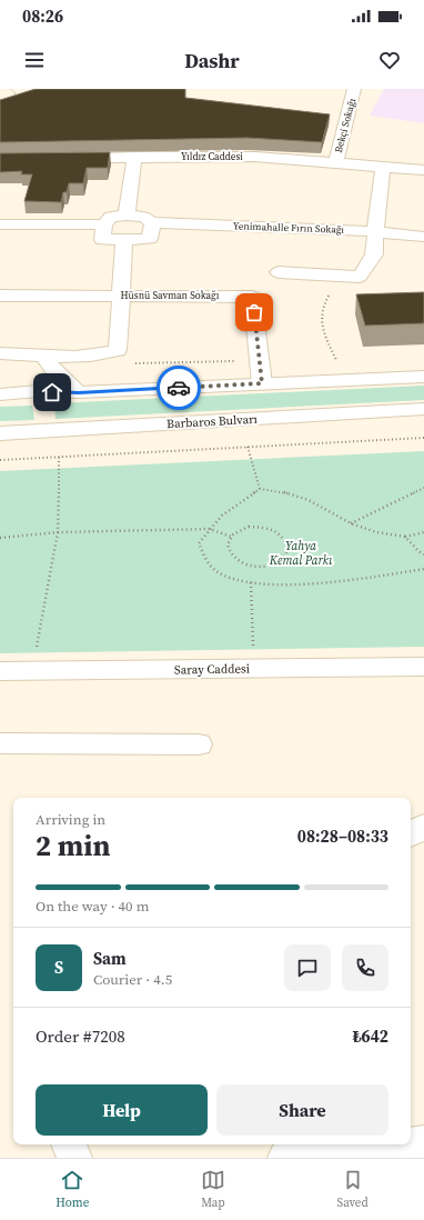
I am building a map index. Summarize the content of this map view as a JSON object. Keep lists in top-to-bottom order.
{
  "streets": {
    "street": [
      "Bekçi Sokağı",
      "Yıldız Caddesi",
      "Yenimahalle Fırın Sokağı",
      "Hüsnü Savman Sokağı",
      "Barbaros Bulvarı",
      "Saray Caddesi"
    ]
  },
  "crossings": [
    ["Bekçi Sokağı", "Yıldız Caddesi"]
  ],
  "parks": ["Yahya Kemal Parkı"],
  "page": {
    "status": "08:26",
    "header": "Dashr",
    "heading": ["2 min", "Arriving in", "08:28–08:33"],
    "panel": [
      "Sam",
      "Courier · 4.5",
      "Order #7208",
      "₺642"
    ],
    "bar": "On the way · 40 m",
    "round": "S",
    "buttons": ["Help", "Share"],
    "tabs": ["Home", "Map", "Saved"]
  }
}
